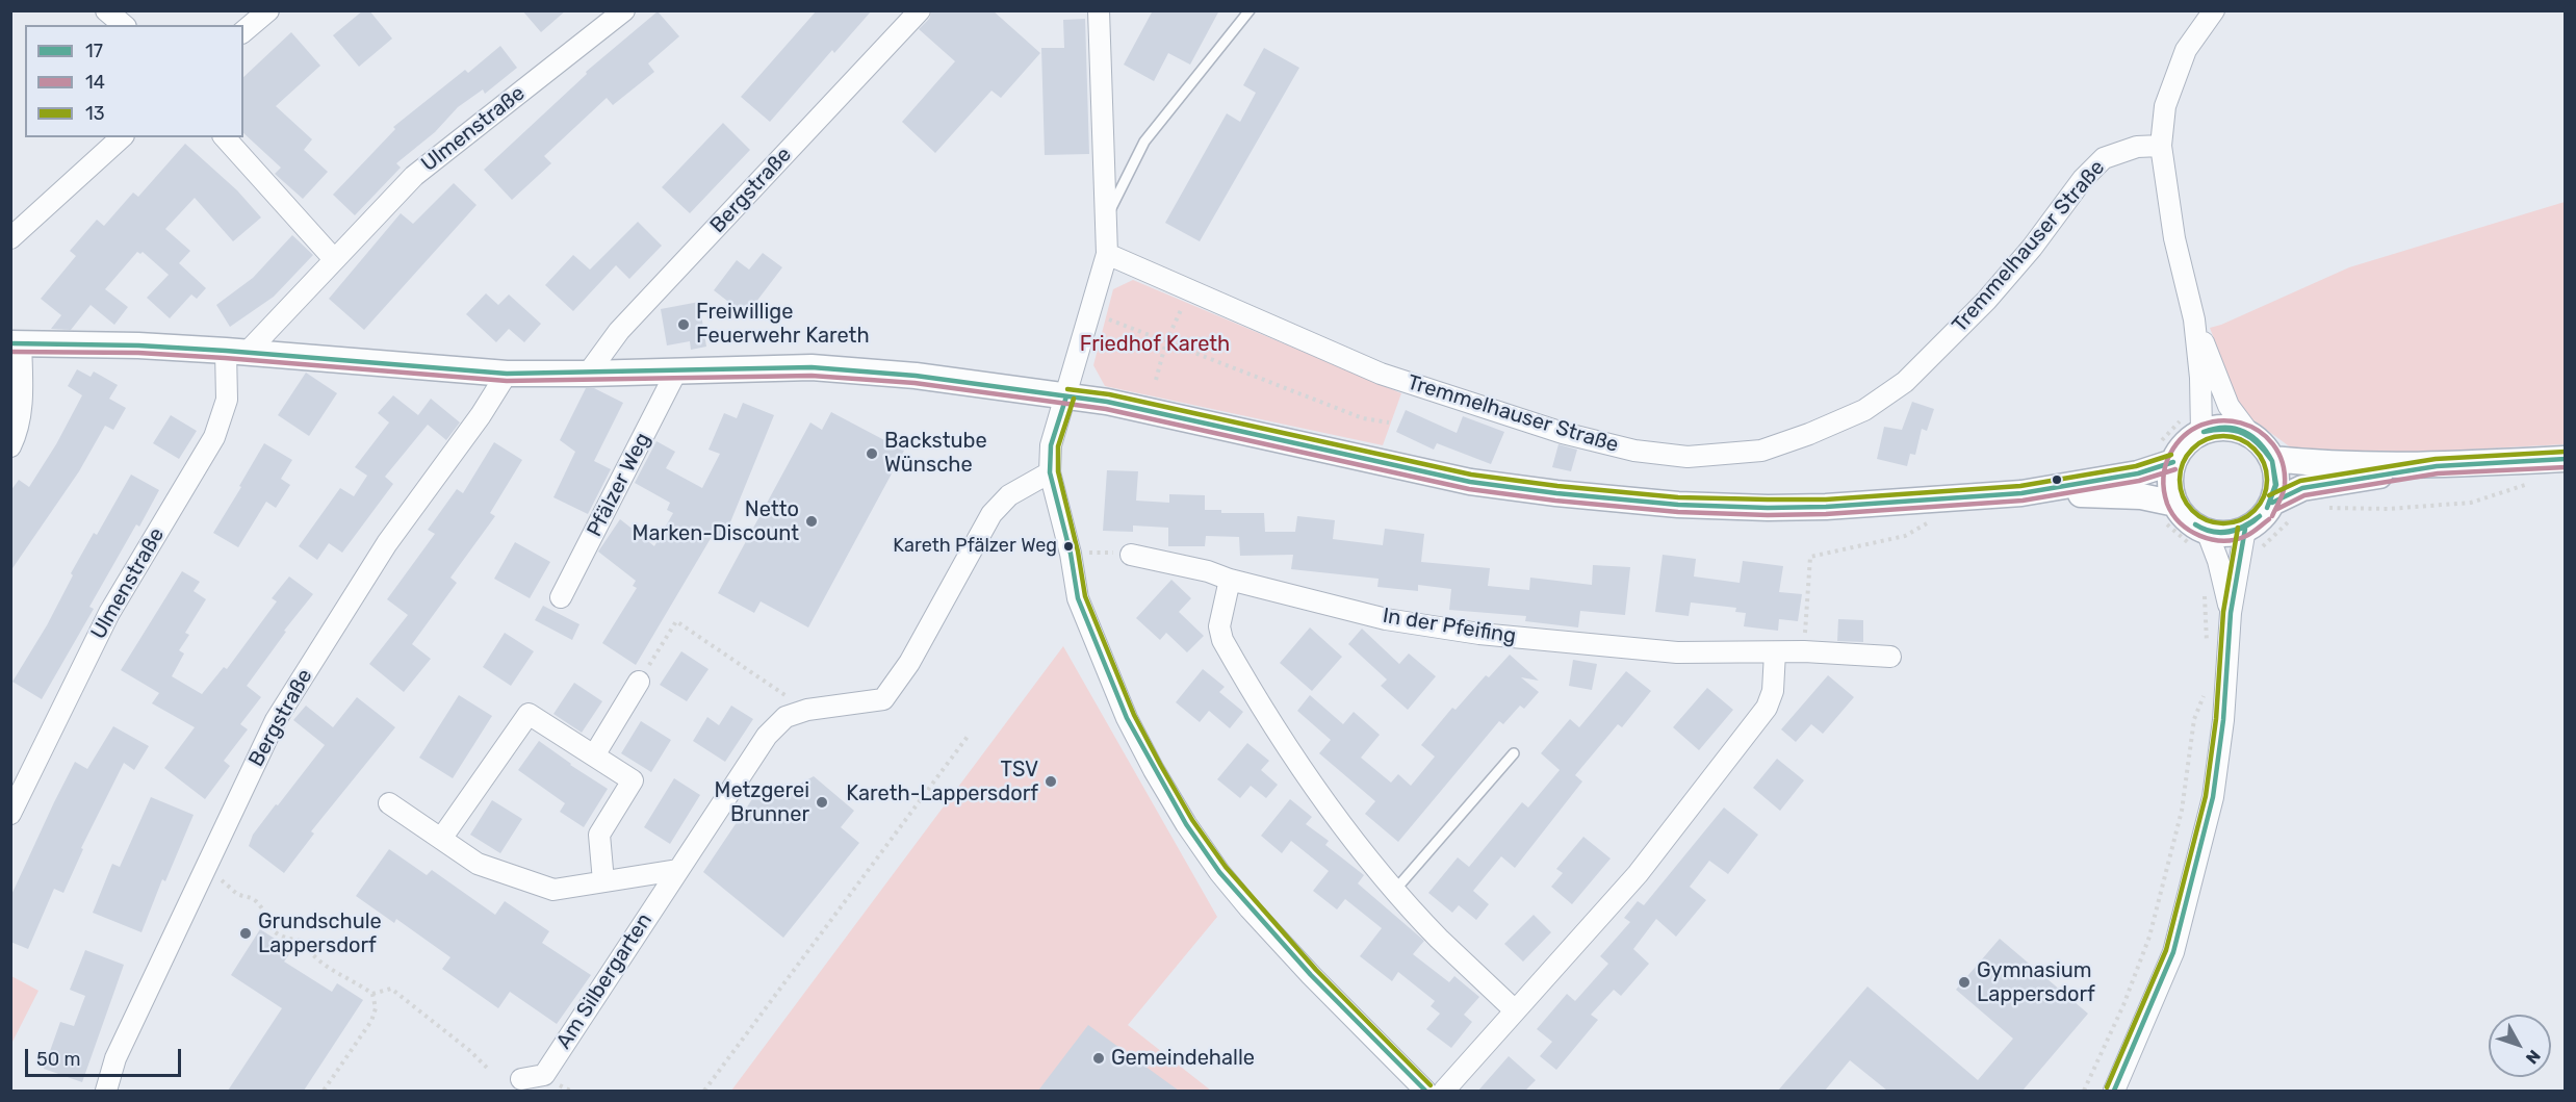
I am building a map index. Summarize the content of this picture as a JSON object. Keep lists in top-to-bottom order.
{
  "streets": {
    "street": [
      "Ulmenstraße",
      "Bergstraße",
      "Tremmelhauser Straße",
      "Pfälzer Weg",
      "In der Pfeifing",
      "Am Silbergarten"
    ]
  },
  "parks": ["Friedhof Kareth"],
  "places": [
    "Freiwillige Feuerwehr Kareth",
    "Backstube Wünsche",
    "Netto Marken-Discount",
    "Kareth Pfälzer Weg",
    "TSV Kareth-Lappersdorf",
    "Metzgerei Brunner",
    "Grundschule Lappersdorf",
    "Gymnasium Lappersdorf",
    "Gemeindehalle"
  ],
  "lines": ["transit line 17", "transit line 14", "transit line 13"],
  "legend": ["17", "14", "13"],
  "scale_bar": "50 m",
  "north": "bottom right"
}
